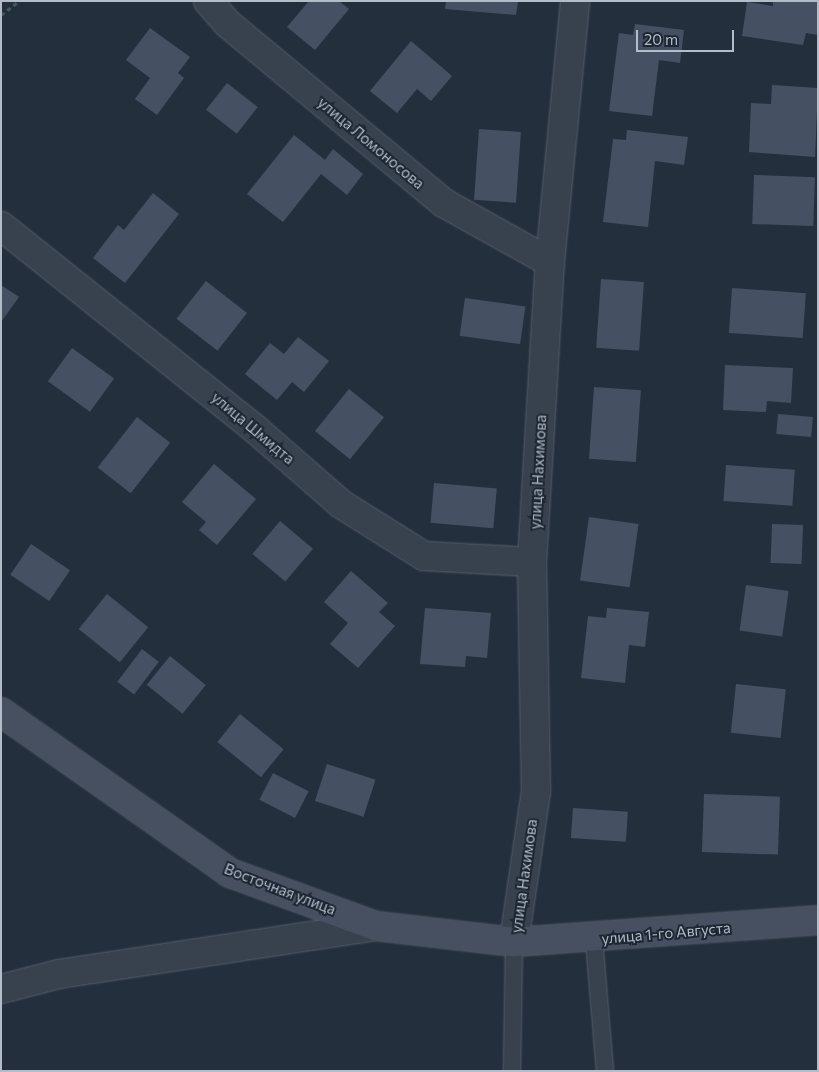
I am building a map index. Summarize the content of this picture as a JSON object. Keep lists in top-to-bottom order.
{
  "streets": {
    "street": [
      "улица Ломоносова",
      "улица Шмидта",
      "улица Нахимова",
      "Восточная улица",
      "улица 1-го Августа"
    ]
  },
  "crossings": [
    ["улица Ломоносова", "улица Нахимова"],
    ["улица Шмидта", "улица Нахимова"],
    ["улица Нахимова", "Восточная улица"],
    ["улица Нахимова", "улица 1-го Августа"],
    ["Восточная улица", "улица 1-го Августа"]
  ],
  "scale_bar": "20 m"
}
